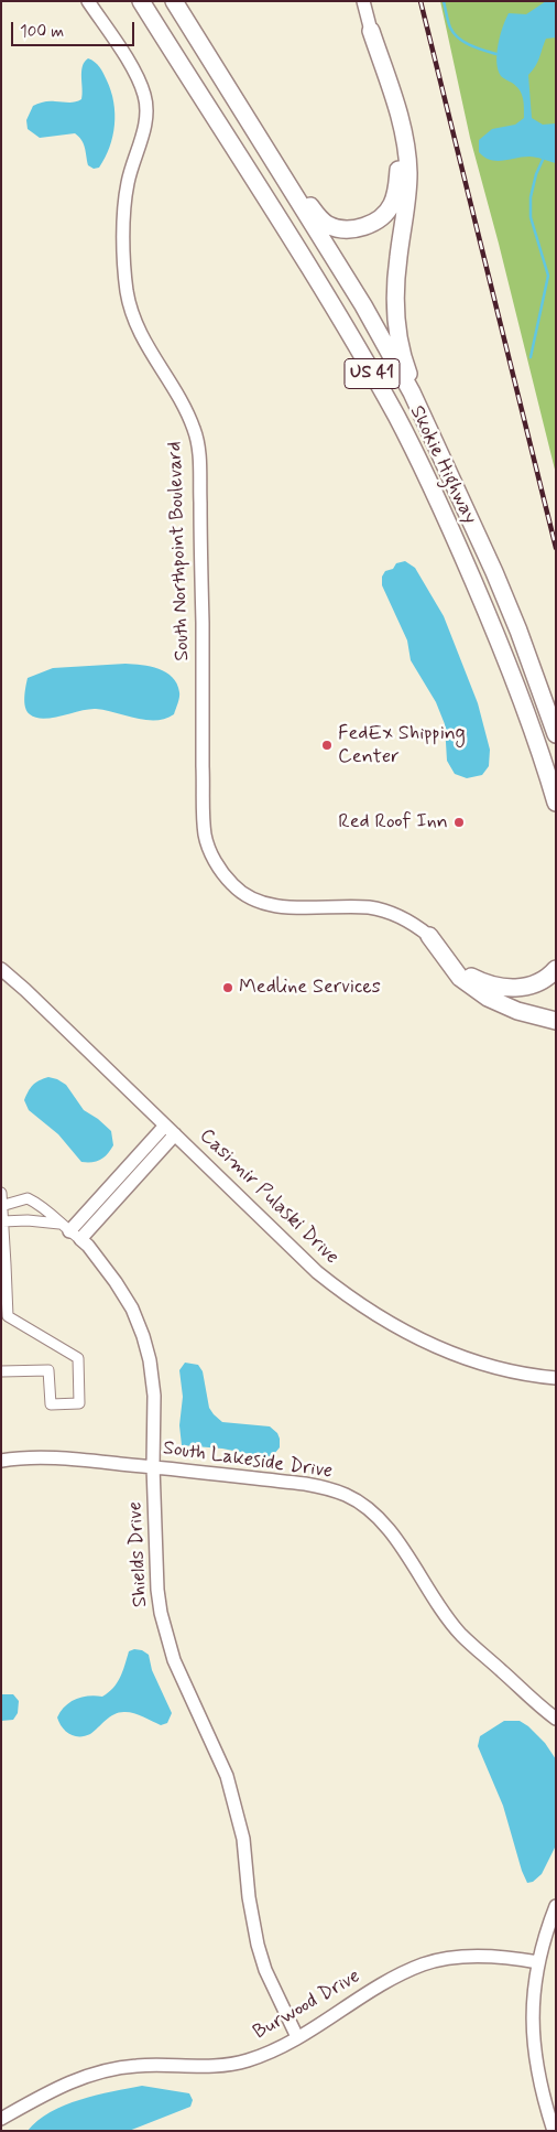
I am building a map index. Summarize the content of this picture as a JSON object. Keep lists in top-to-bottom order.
{
  "streets": {
    "highway": ["US 41", "Skokie Highway"],
    "street": [
      "South Northpoint Boulevard",
      "Casimir Pulaski Drive",
      "South Lakeside Drive",
      "Shields Drive",
      "Burwood Drive"
    ]
  },
  "crossings": [
    ["South Lakeside Drive", "Shields Drive"],
    ["Shields Drive", "Burwood Drive"]
  ],
  "places": ["FedEx Shipping Center", "Red Roof Inn", "Medline Services"],
  "scale_bar": "100 m"
}
